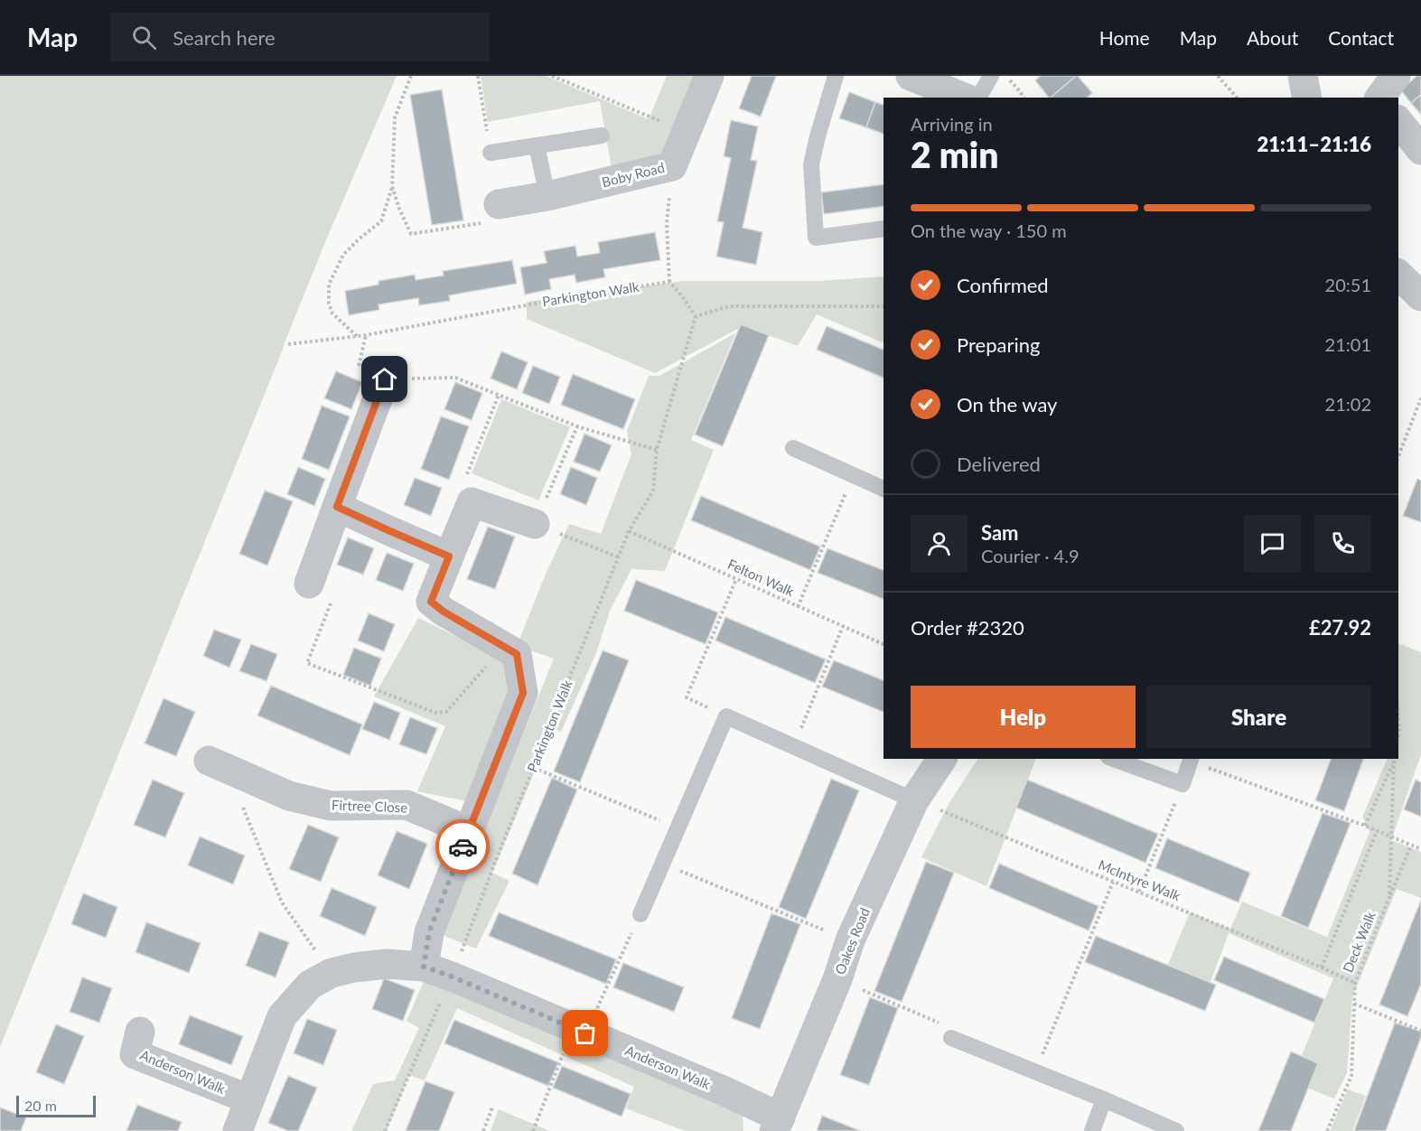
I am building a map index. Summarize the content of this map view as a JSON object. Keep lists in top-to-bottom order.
{
  "streets": {
    "street": [
      "Boby Road",
      "Firtree Close",
      "Oakes Road",
      "Anderson Walk"
    ],
    "path": [
      "Parkington Walk",
      "Felton Walk",
      "McIntyre Walk",
      "Deck Walk"
    ]
  },
  "crossings": [
    ["Parkington Walk", "Felton Walk"],
    ["Parkington Walk", "Anderson Walk"],
    ["McIntyre Walk", "Oakes Road"],
    ["McIntyre Walk", "Deck Walk"],
    ["Oakes Road", "Anderson Walk"]
  ],
  "scale_bar": "20 m",
  "page": {
    "header": "Map",
    "search": "Search here",
    "nav": [
      "Home",
      "Map",
      "About",
      "Contact"
    ],
    "heading": ["2 min", "Arriving in", "21:11–21:16"],
    "panel": [
      "Sam",
      "Courier · 4.9",
      "Order #2320",
      "£27.92"
    ],
    "bar": "On the way · 150 m",
    "list": [
      ["Confirmed", "20:51"],
      ["Preparing", "21:01"],
      ["On the way", "21:02"],
      "Delivered"
    ],
    "buttons": ["Help", "Share"],
    "scale": "20 m"
  }
}
